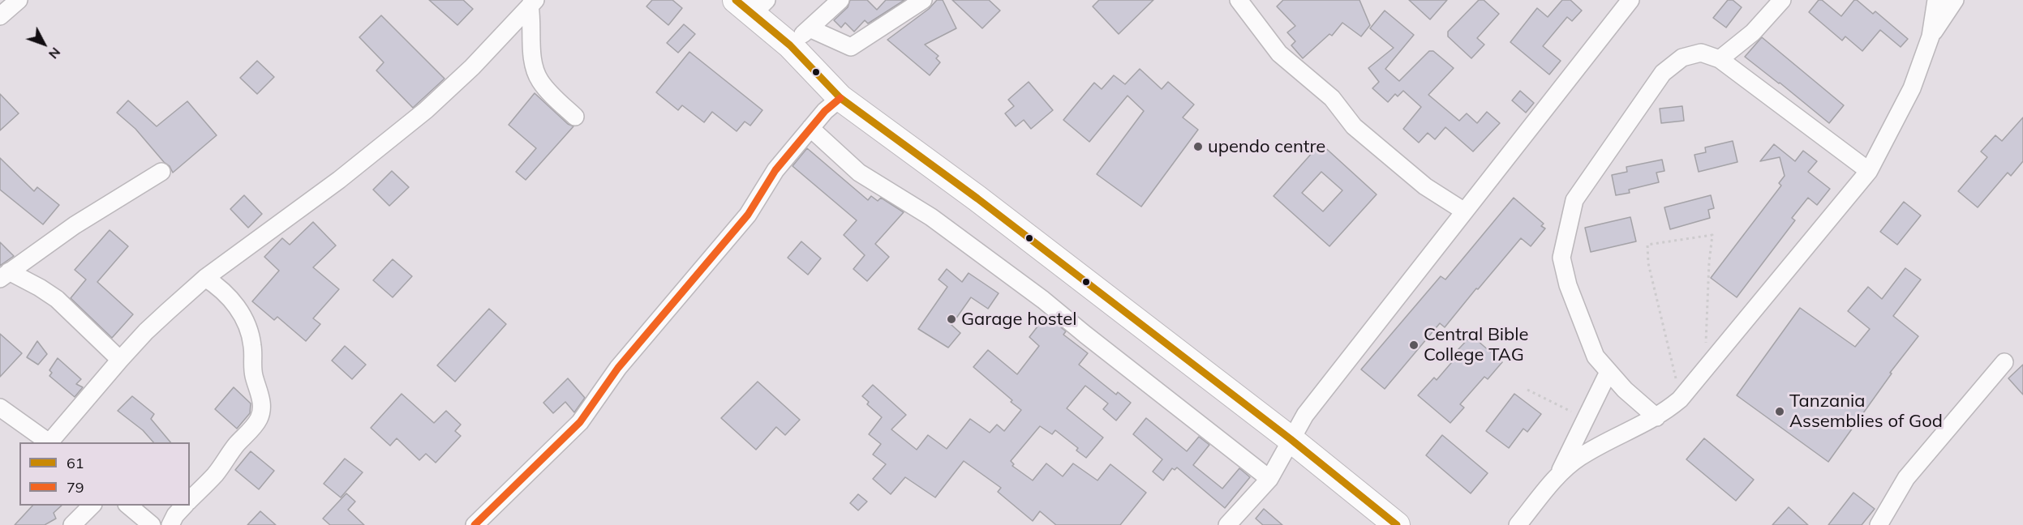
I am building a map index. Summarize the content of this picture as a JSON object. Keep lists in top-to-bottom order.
{
  "places": [
    "upendo centre",
    "Garage hostel",
    "Central Bible College TAG",
    "Tanzania Assemblies of God"
  ],
  "lines": ["transit line 61", "transit line 79"],
  "legend": ["61", "79"],
  "north": "bottom right"
}
